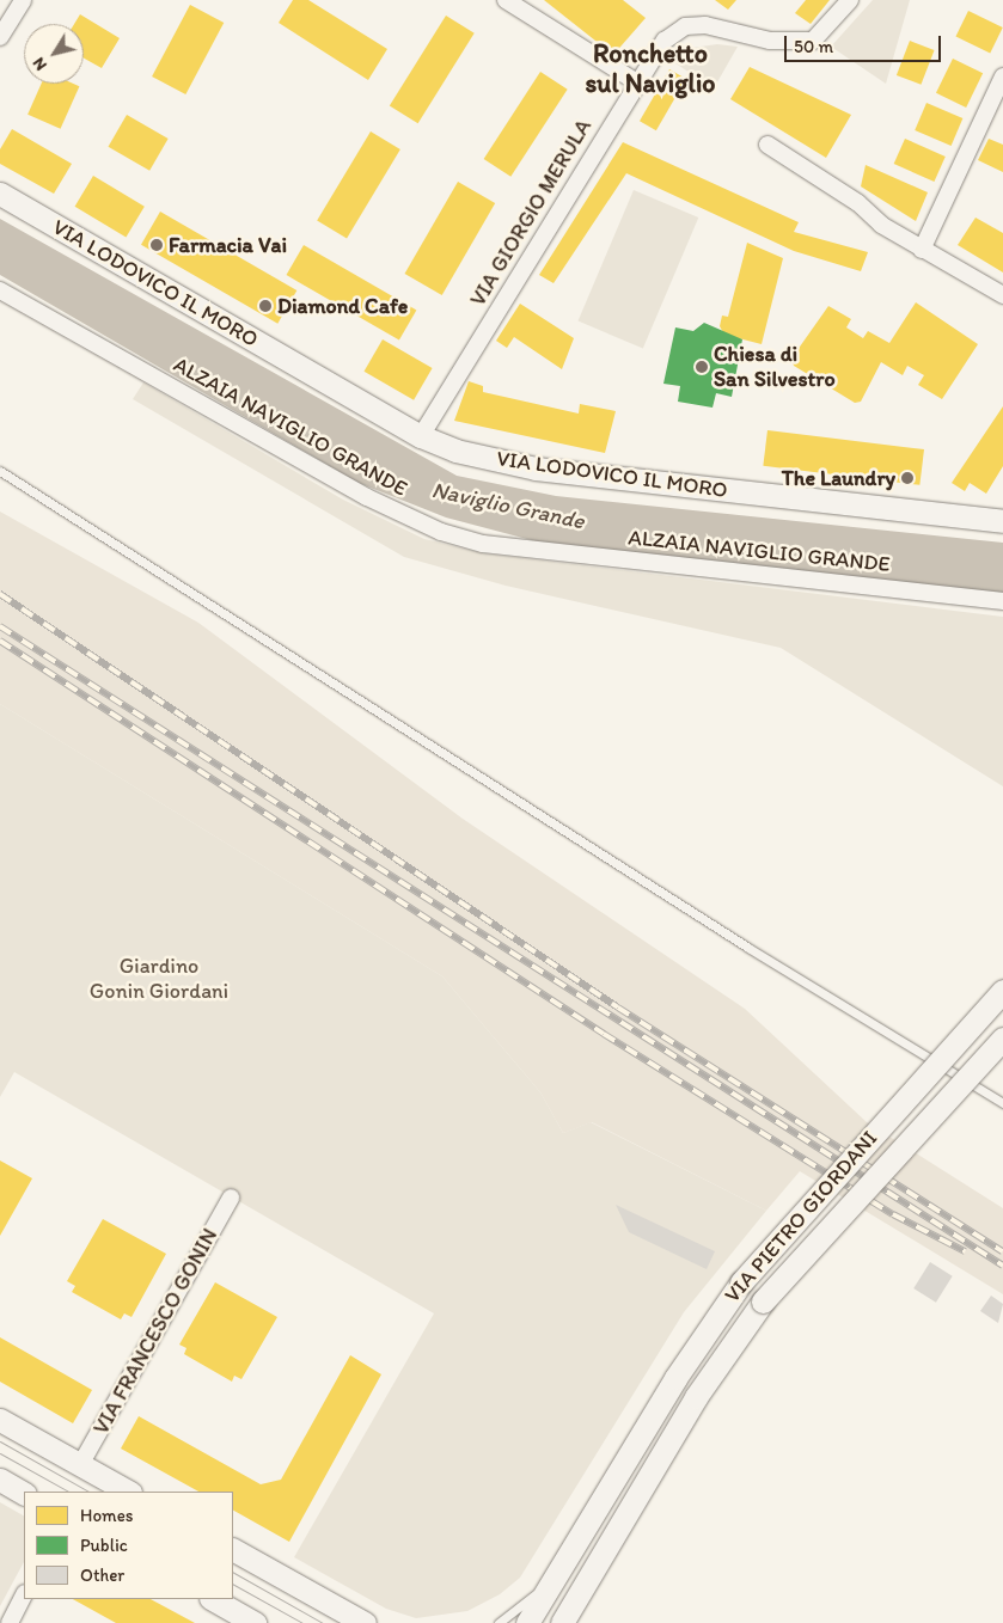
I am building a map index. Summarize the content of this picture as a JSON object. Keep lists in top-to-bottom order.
{
  "streets": {
    "main road": ["VIA LODOVICO IL MORO", "VIA PIETRO GIORDANI"],
    "street": ["VIA GIORGIO MERULA", "ALZAIA NAVIGLIO GRANDE", "VIA FRANCESCO GONIN"]
  },
  "crossings": [
    ["VIA GIORGIO MERULA", "VIA LODOVICO IL MORO"]
  ],
  "districts": ["Ronchetto sul Naviglio"],
  "water": ["Naviglio Grande"],
  "parks": ["Giardino Gonin Giordani"],
  "places": [
    "Farmacia Vai",
    "Diamond Cafe",
    "Chiesa di San Silvestro",
    "The Laundry"
  ],
  "legend": ["Homes", "Public", "Other"],
  "scale_bar": "50 m",
  "north": "bottom left"
}
